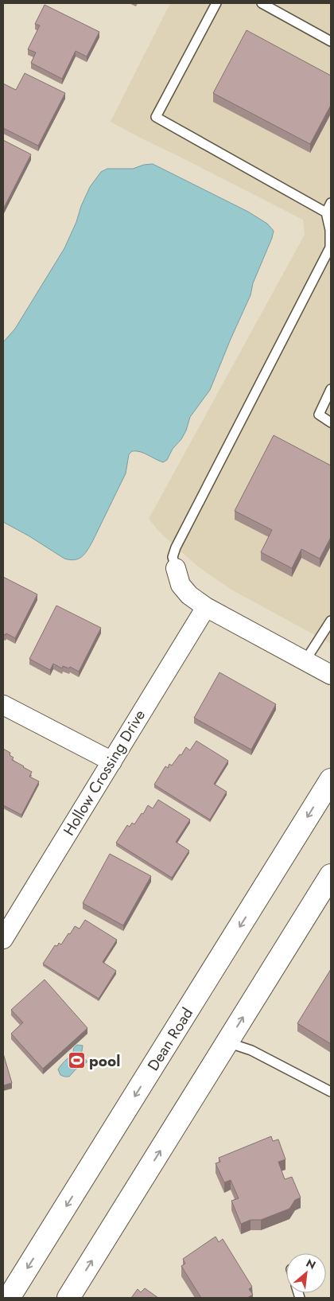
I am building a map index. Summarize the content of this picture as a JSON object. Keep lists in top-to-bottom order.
{
  "streets": {
    "main road": ["Dean Road"],
    "street": ["Hollow Crossing Drive"]
  },
  "places": {
    "sports": ["pool"]
  },
  "north": "top right"
}
